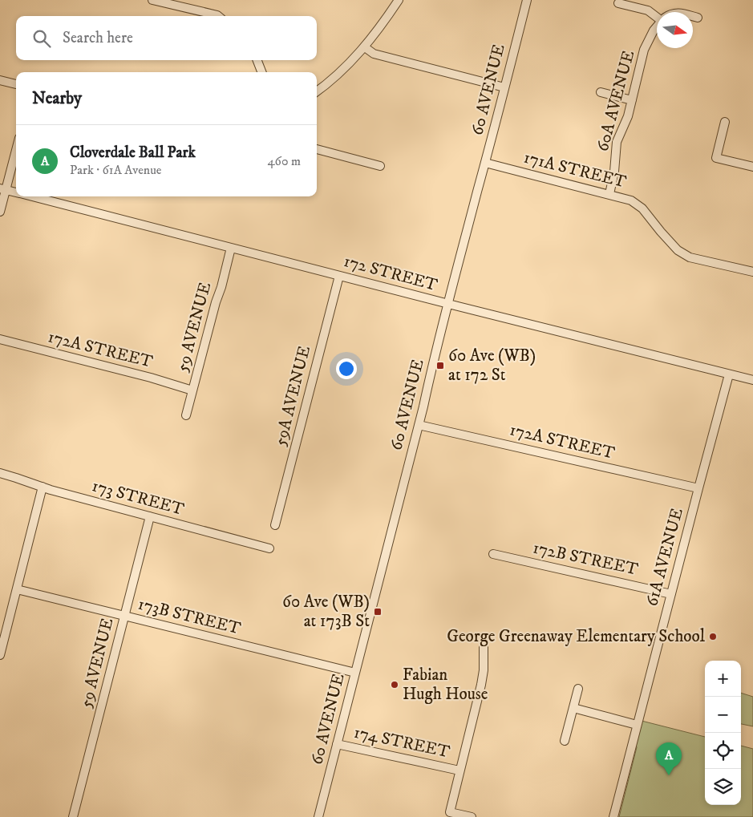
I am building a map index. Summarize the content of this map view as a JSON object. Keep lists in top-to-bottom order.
{
  "streets": {
    "street": [
      "60 AVENUE",
      "60A AVENUE",
      "171A STREET",
      "172 STREET",
      "59 AVENUE",
      "172A STREET",
      "59A AVENUE",
      "173 STREET",
      "61A AVENUE",
      "172B STREET",
      "173B STREET",
      "174 STREET"
    ]
  },
  "crossings": [
    ["60 AVENUE", "171A STREET"],
    ["60 AVENUE", "172 STREET"],
    ["60 AVENUE", "172A STREET"],
    ["60 AVENUE", "173B STREET"],
    ["60 AVENUE", "174 STREET"],
    ["60A AVENUE", "171A STREET"],
    ["172 STREET", "59 AVENUE"],
    ["172 STREET", "59A AVENUE"],
    ["172 STREET", "61A AVENUE"],
    ["59 AVENUE", "172A STREET"],
    ["59 AVENUE", "173 STREET"],
    ["59 AVENUE", "173B STREET"],
    ["172A STREET", "61A AVENUE"],
    ["61A AVENUE", "172B STREET"]
  ],
  "places": {
    "transit": ["60 Ave (WB) at 172 St", "60 Ave (WB) at 173B St"],
    "other": ["George Greenaway Elementary School", "Fabian Hugh House"]
  },
  "north": "right",
  "page": {
    "search": "Search here",
    "heading": "Nearby",
    "list": [
      {
        "mark": "A",
        "name": "Cloverdale Ball Park",
        "note": "Park · 61A Avenue",
        "value": "460 m"
      }
    ],
    "map_buttons": ["+", "−"],
    "pins": "A"
  }
}
